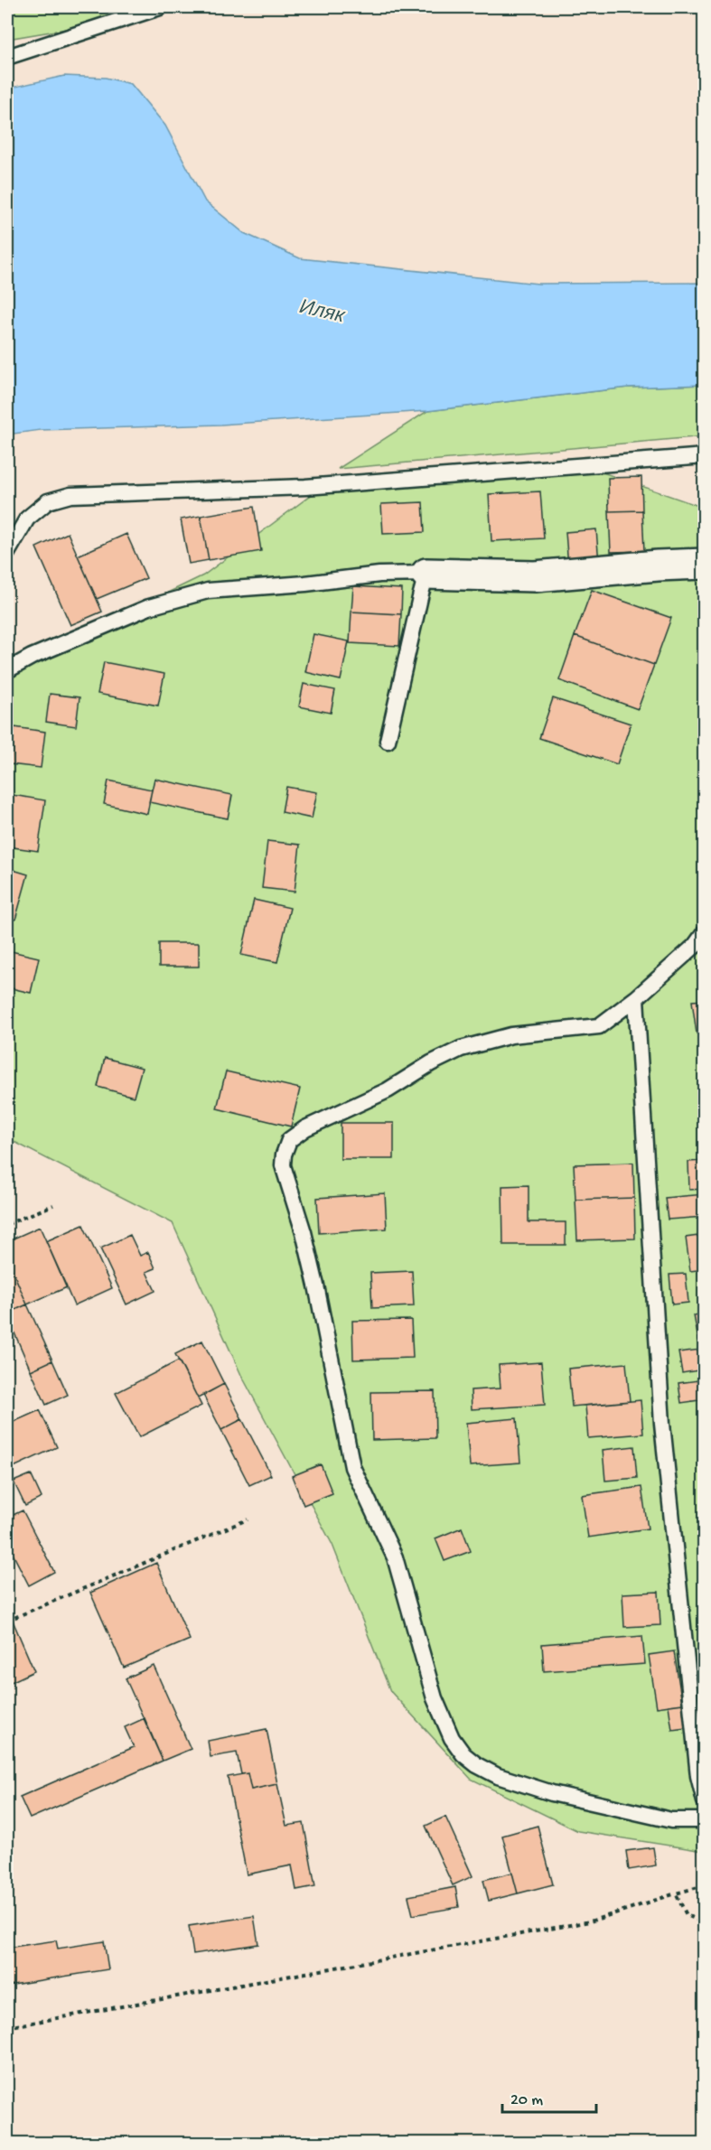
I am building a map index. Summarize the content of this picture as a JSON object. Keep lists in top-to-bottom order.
{
  "water": ["Иляк"],
  "scale_bar": "20 m"
}
